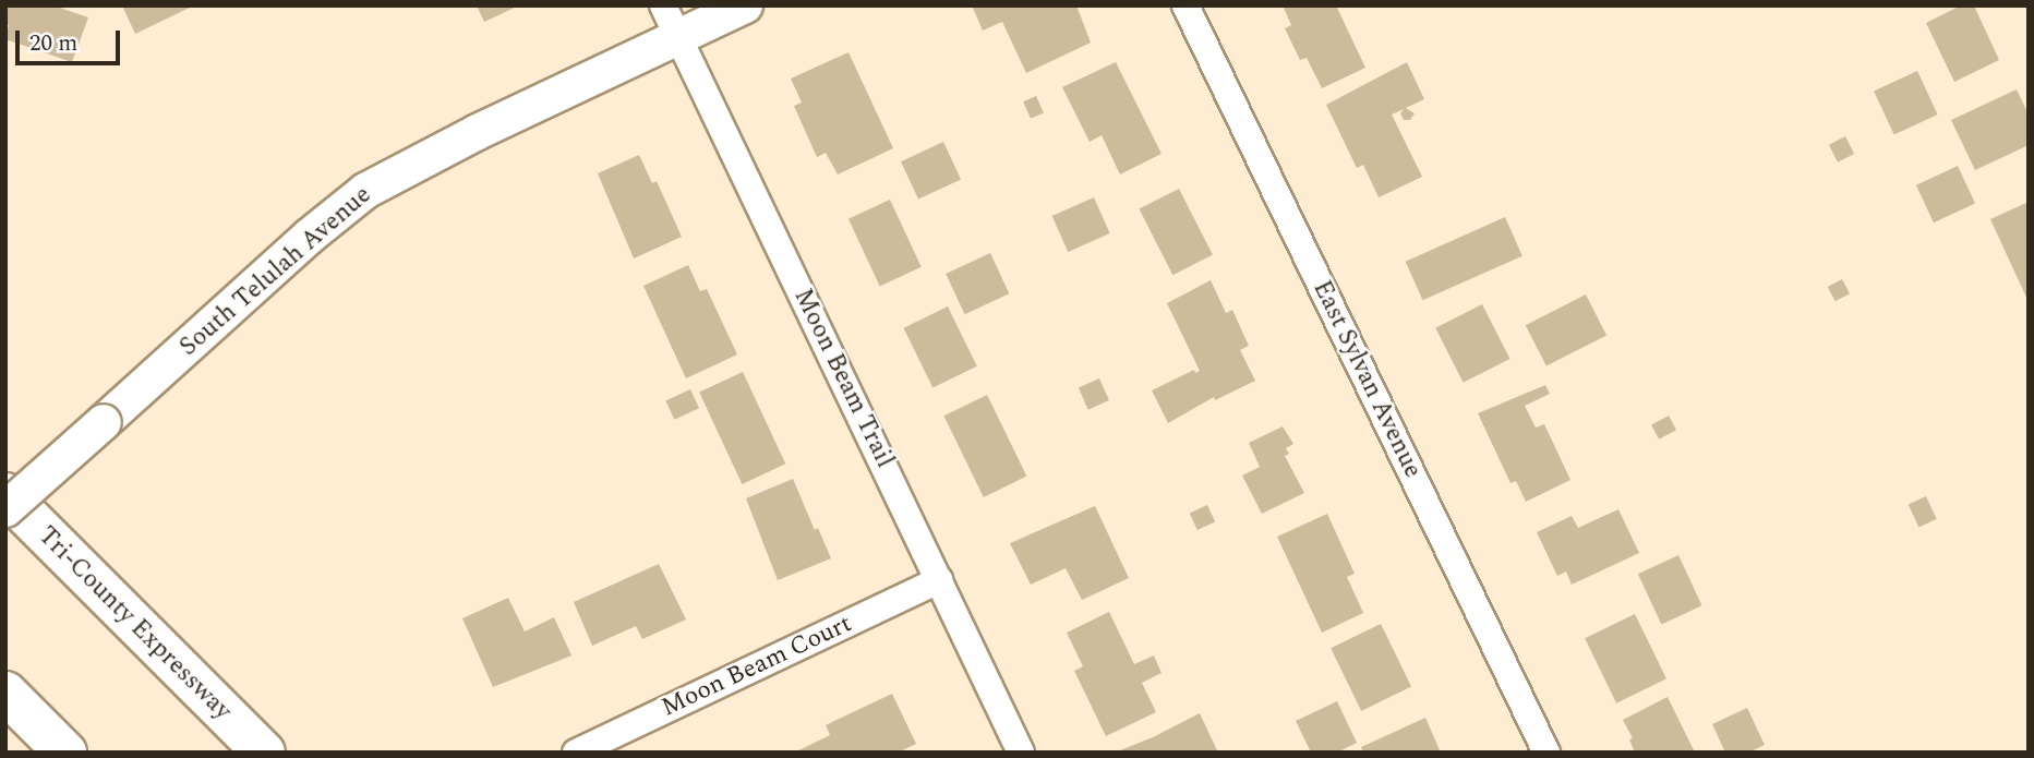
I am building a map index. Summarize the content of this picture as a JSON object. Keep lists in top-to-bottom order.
{
  "streets": {
    "highway": ["Tri-County Expressway"],
    "street": [
      "South Telulah Avenue",
      "Moon Beam Trail",
      "East Sylvan Avenue",
      "Moon Beam Court"
    ]
  },
  "crossings": [
    ["South Telulah Avenue", "Moon Beam Trail"],
    ["Moon Beam Trail", "Moon Beam Court"]
  ],
  "scale_bar": "20 m"
}
